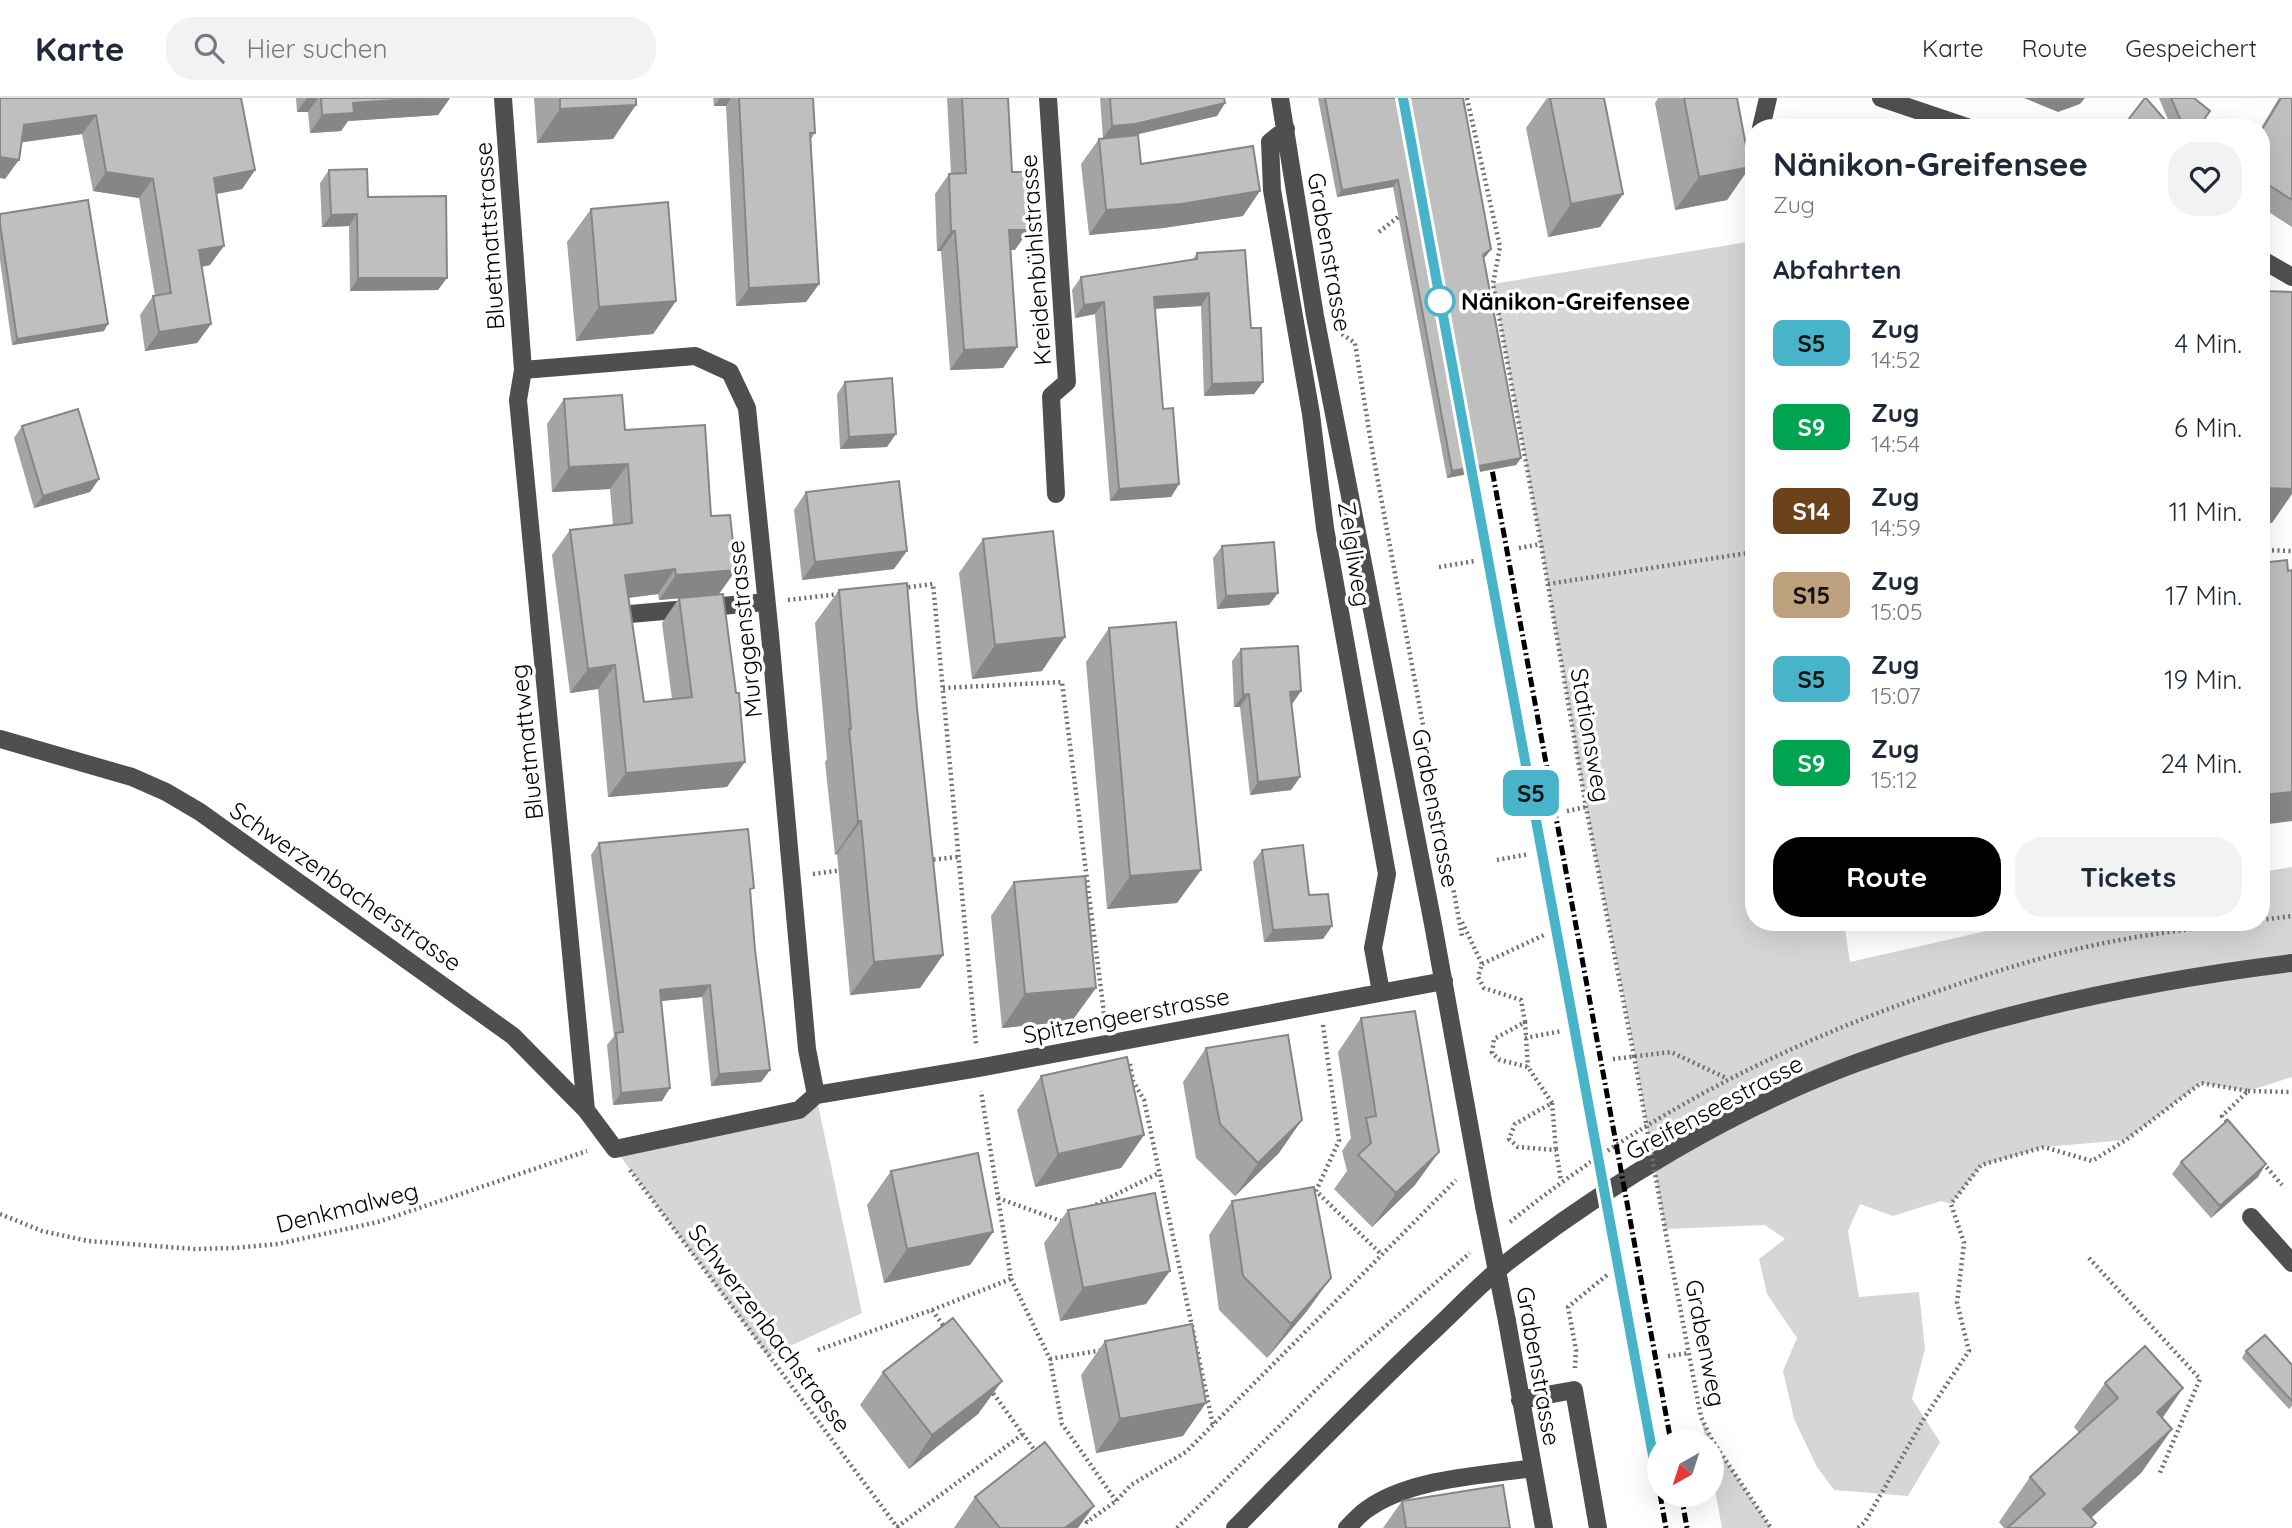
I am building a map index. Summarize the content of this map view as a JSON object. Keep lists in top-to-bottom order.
{
  "streets": {
    "street": [
      "Bluetmattstrasse",
      "Grabenstrasse",
      "Kreidenbühlstrasse",
      "Zelgliweg",
      "Murggenstrasse",
      "Bluetmattweg",
      "Schwerzenbacherstrasse",
      "Spitzengeerstrasse",
      "Greifenseestrasse"
    ],
    "path": [
      "Stationsweg",
      "Denkmalweg",
      "Schwerzenbachstrasse",
      "Grabenweg"
    ]
  },
  "crossings": [
    ["Bluetmattstrasse", "Murggenstrasse"],
    ["Bluetmattstrasse", "Bluetmattweg"],
    ["Grabenstrasse", "Zelgliweg"],
    ["Grabenstrasse", "Spitzengeerstrasse"],
    ["Zelgliweg", "Spitzengeerstrasse"],
    ["Murggenstrasse", "Bluetmattweg"],
    ["Murggenstrasse", "Spitzengeerstrasse"],
    ["Stationsweg", "Grabenweg"],
    ["Bluetmattweg", "Schwerzenbacherstrasse"],
    ["Schwerzenbacherstrasse", "Denkmalweg"],
    ["Schwerzenbacherstrasse", "Schwerzenbachstrasse"],
    ["Denkmalweg", "Schwerzenbachstrasse"]
  ],
  "places": ["Nänikon-Greifensee"],
  "north": "bottom left",
  "page": {
    "header": "Karte",
    "search": "Hier suchen",
    "nav": ["Karte", "Route", "Gespeichert"],
    "on_map": "S5",
    "heading": [
      ["Nänikon-Greifensee", "Zug"],
      "Abfahrten"
    ],
    "list": [
      {
        "mark": "S5",
        "name": "Zug",
        "note": "14:52",
        "value": "4 Min."
      },
      {
        "mark": "S9",
        "name": "Zug",
        "note": "14:54",
        "value": "6 Min."
      },
      {
        "mark": "S14",
        "name": "Zug",
        "note": "14:59",
        "value": "11 Min."
      },
      {
        "mark": "S15",
        "name": "Zug",
        "note": "15:05",
        "value": "17 Min."
      },
      {
        "mark": "S5",
        "name": "Zug",
        "note": "15:07",
        "value": "19 Min."
      },
      {
        "mark": "S9",
        "name": "Zug",
        "note": "15:12",
        "value": "24 Min."
      }
    ],
    "buttons": ["Route", "Tickets"]
  }
}
